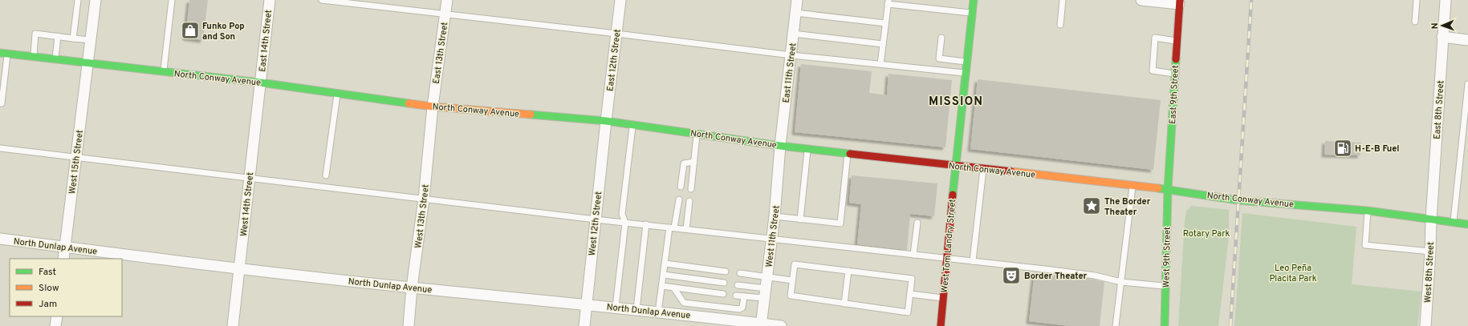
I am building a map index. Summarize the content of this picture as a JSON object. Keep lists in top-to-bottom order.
{
  "streets": {
    "main road": [
      "North Conway Avenue",
      "East 9th Street",
      "West Tom Landry Street",
      "West 9th Street"
    ],
    "street": [
      "East 14th Street",
      "East 13th Street",
      "East 12th Street",
      "East 11th Street",
      "East 8th Street",
      "West 15th Street",
      "West 14th Street",
      "West 13th Street",
      "West 12th Street",
      "West 11th Street",
      "North Dunlap Avenue",
      "West 8th Street"
    ]
  },
  "crossings": [
    ["East 14th Street", "North Conway Avenue"],
    ["East 14th Street", "West 14th Street"],
    ["East 13th Street", "North Conway Avenue"],
    ["East 13th Street", "West 13th Street"],
    ["East 12th Street", "North Conway Avenue"],
    ["East 12th Street", "West 12th Street"],
    ["East 11th Street", "North Conway Avenue"],
    ["East 11th Street", "West 11th Street"],
    ["North Conway Avenue", "East 9th Street"],
    ["North Conway Avenue", "East 8th Street"],
    ["North Conway Avenue", "West 15th Street"],
    ["North Conway Avenue", "West 14th Street"],
    ["North Conway Avenue", "West 13th Street"],
    ["North Conway Avenue", "West 12th Street"],
    ["North Conway Avenue", "West 11th Street"],
    ["North Conway Avenue", "West Tom Landry Street"],
    ["North Conway Avenue", "West 9th Street"],
    ["North Conway Avenue", "West 8th Street"],
    ["East 9th Street", "West 9th Street"],
    ["East 8th Street", "West 8th Street"],
    ["West 15th Street", "North Dunlap Avenue"],
    ["West 14th Street", "North Dunlap Avenue"],
    ["West 13th Street", "North Dunlap Avenue"],
    ["West 12th Street", "North Dunlap Avenue"],
    ["West 11th Street", "North Dunlap Avenue"]
  ],
  "districts": ["MISSION"],
  "parks": ["Rotary Park", "Leo Peña Placita Park"],
  "places": {
    "shop": ["Funko Pop and Son"],
    "fuel station": ["H-E-B Fuel"],
    "place": ["The Border Theater"],
    "theatre": ["Border Theater"]
  },
  "legend": ["Fast", "Slow", "Jam"],
  "north": "left"
}
